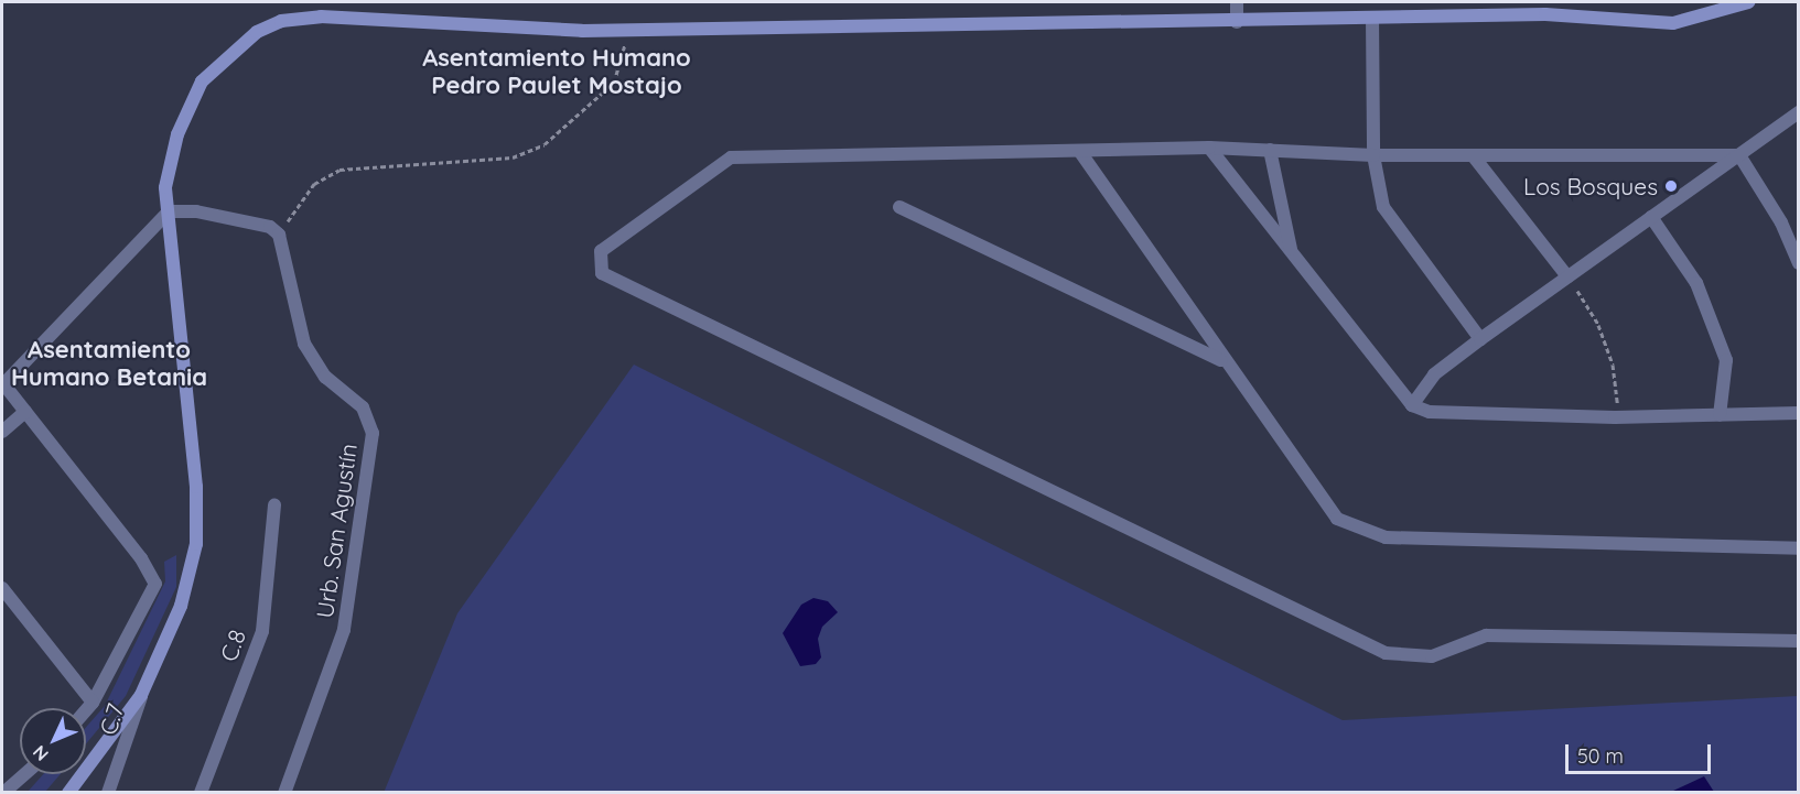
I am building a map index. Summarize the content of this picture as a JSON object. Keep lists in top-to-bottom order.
{
  "streets": {
    "street": ["Urb. San Agustín", "C.8", "C.7"]
  },
  "districts": ["Asentamiento Humano Pedro Paulet Mostajo", "Asentamiento Humano Betania"],
  "places": ["Los Bosques"],
  "scale_bar": "50 m",
  "north": "bottom left"
}
